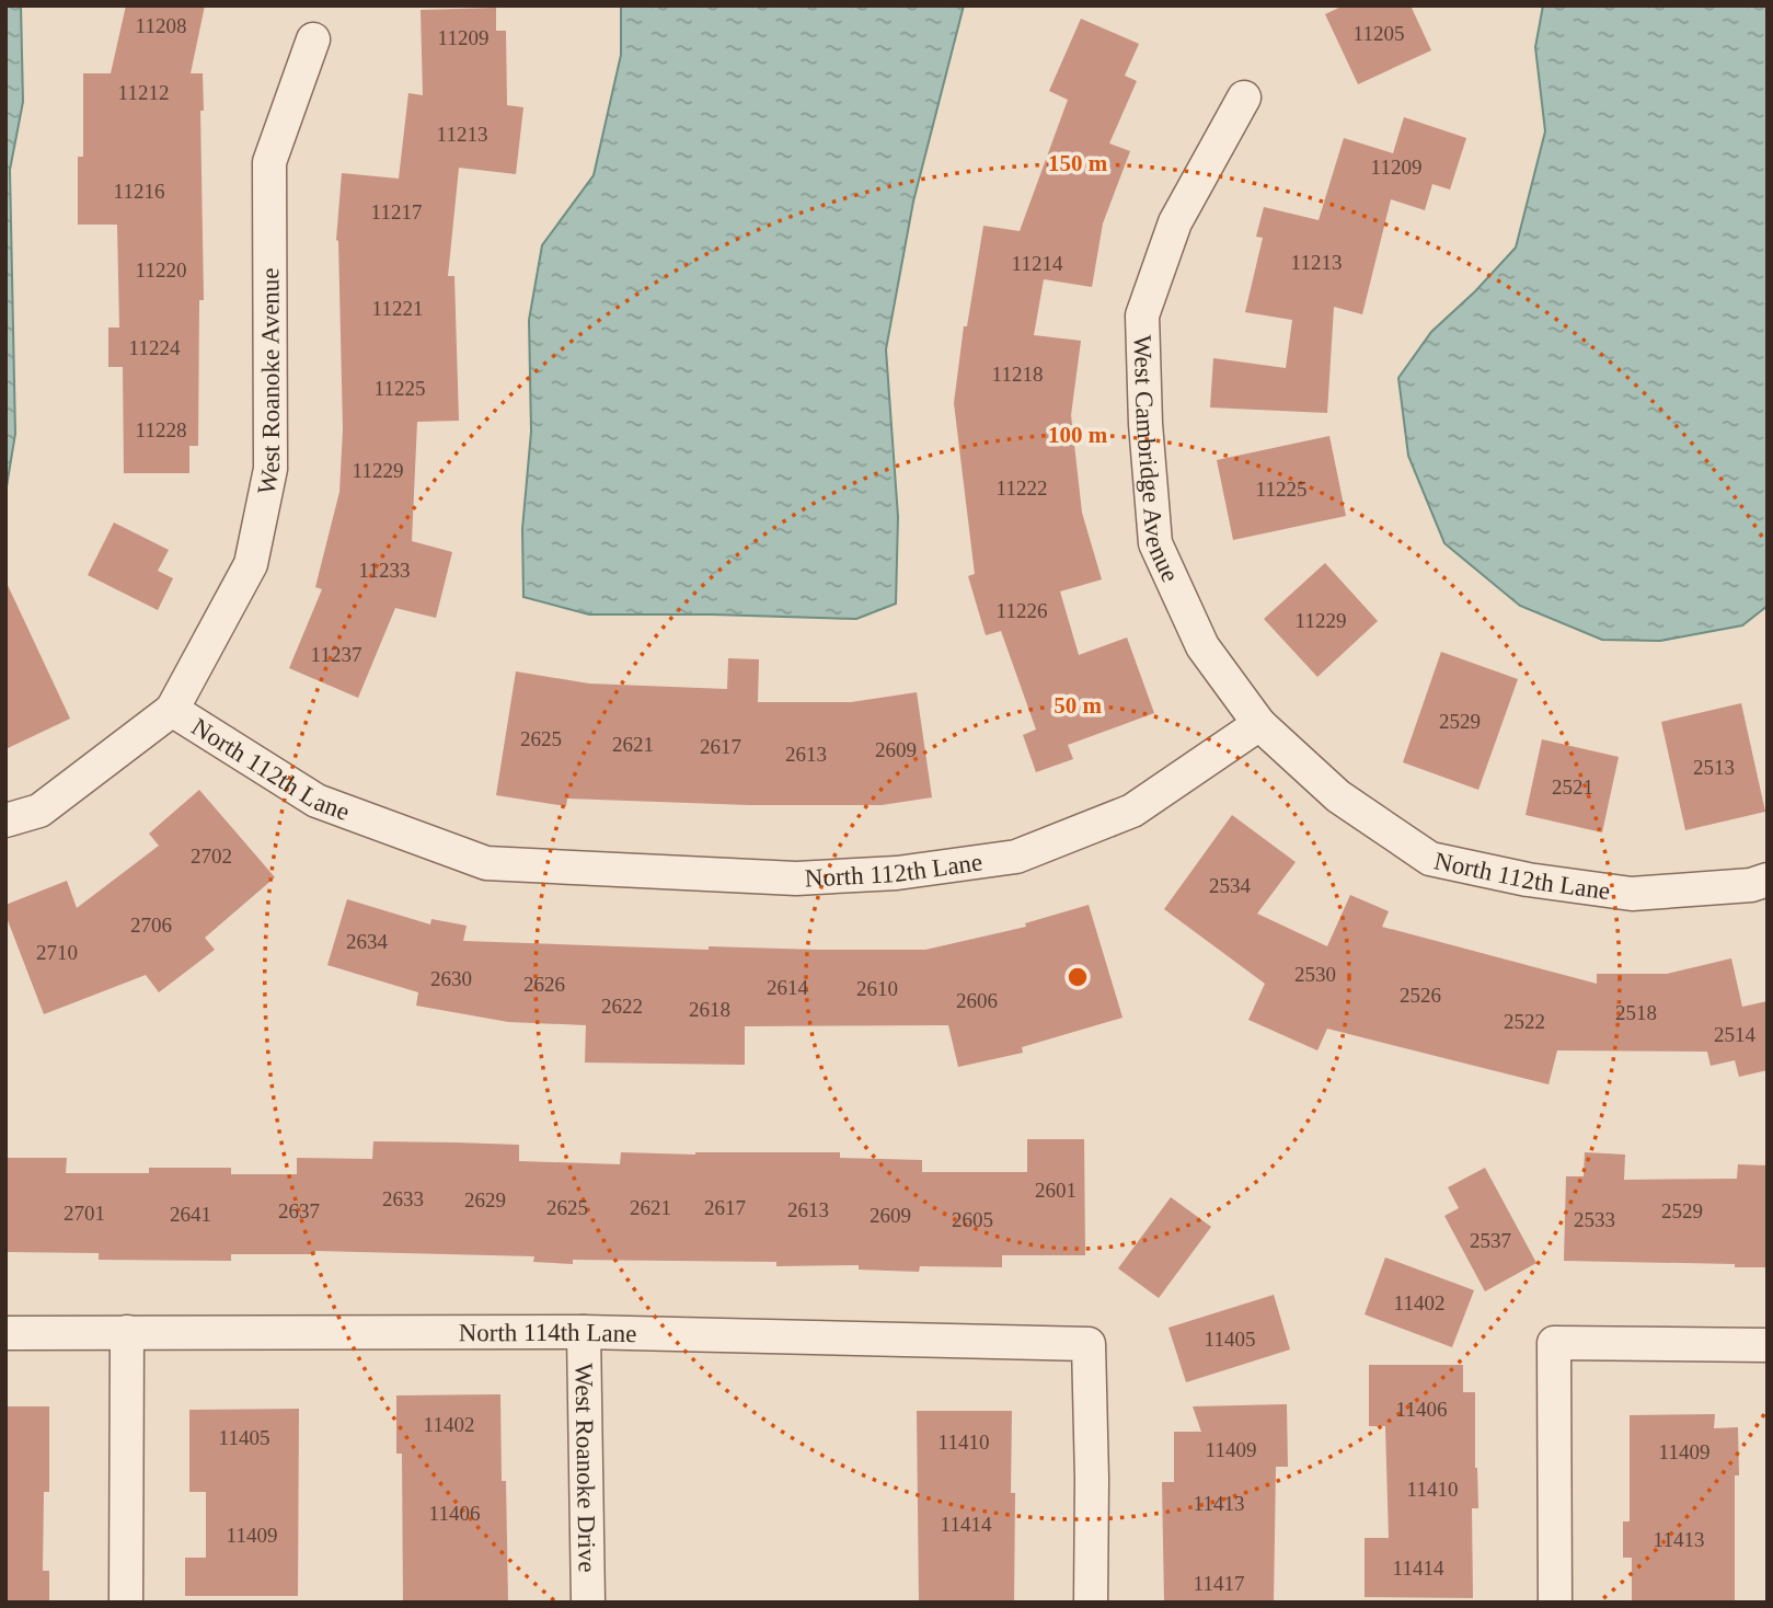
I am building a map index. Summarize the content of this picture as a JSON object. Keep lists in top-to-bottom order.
{
  "streets": {
    "street": [
      "West Roanoke Avenue",
      "West Cambridge Avenue",
      "North 112th Lane",
      "North 114th Lane",
      "West Roanoke Drive"
    ]
  },
  "crossings": [
    ["West Roanoke Avenue", "North 112th Lane"],
    ["West Cambridge Avenue", "North 112th Lane"],
    ["North 114th Lane", "West Roanoke Drive"]
  ],
  "house_numbers": [
    "11208",
    "11205",
    "11209",
    "11212",
    "11213",
    "11209",
    "11216",
    "11217",
    "11213",
    "11214",
    "11220",
    "11221",
    "11224",
    "11218",
    "11225",
    "11228",
    "11229",
    "11222",
    "11225",
    "11233",
    "11226",
    "11229",
    "11237",
    "2529",
    "2625",
    "2621",
    "2617",
    "2609",
    "2613",
    "2513",
    "2521",
    "2702",
    "2534",
    "2706",
    "2634",
    "2710",
    "2530",
    "2630",
    "2626",
    "2614",
    "2610",
    "2526",
    "2606",
    "2622",
    "2618",
    "2518",
    "2522",
    "2514",
    "2601",
    "2633",
    "2629",
    "2625",
    "2621",
    "2617",
    "2613",
    "2637",
    "2529",
    "2701",
    "2641",
    "2609",
    "2605",
    "2533",
    "2537",
    "11402",
    "11405",
    "11406",
    "11402",
    "11405",
    "11410",
    "11409",
    "11409",
    "11410",
    "11413",
    "11406",
    "11414",
    "11409",
    "11413",
    "11414",
    "11417"
  ],
  "rings": ["150 m", "100 m", "50 m"]
}
